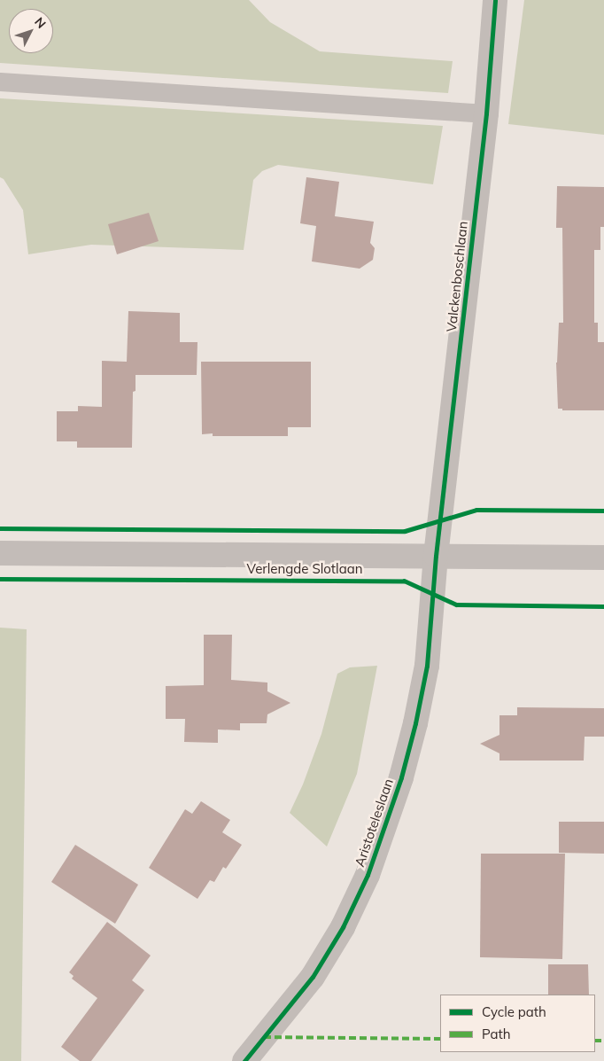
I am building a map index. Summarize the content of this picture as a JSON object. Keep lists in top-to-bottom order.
{
  "streets": {
    "street": ["Valckenboschlaan", "Verlengde Slotlaan", "Aristoteleslaan"]
  },
  "crossings": [
    ["Valckenboschlaan", "Verlengde Slotlaan"],
    ["Valckenboschlaan", "Aristoteleslaan"],
    ["Verlengde Slotlaan", "Aristoteleslaan"]
  ],
  "legend": ["Cycle path", "Path"],
  "north": "top right"
}
